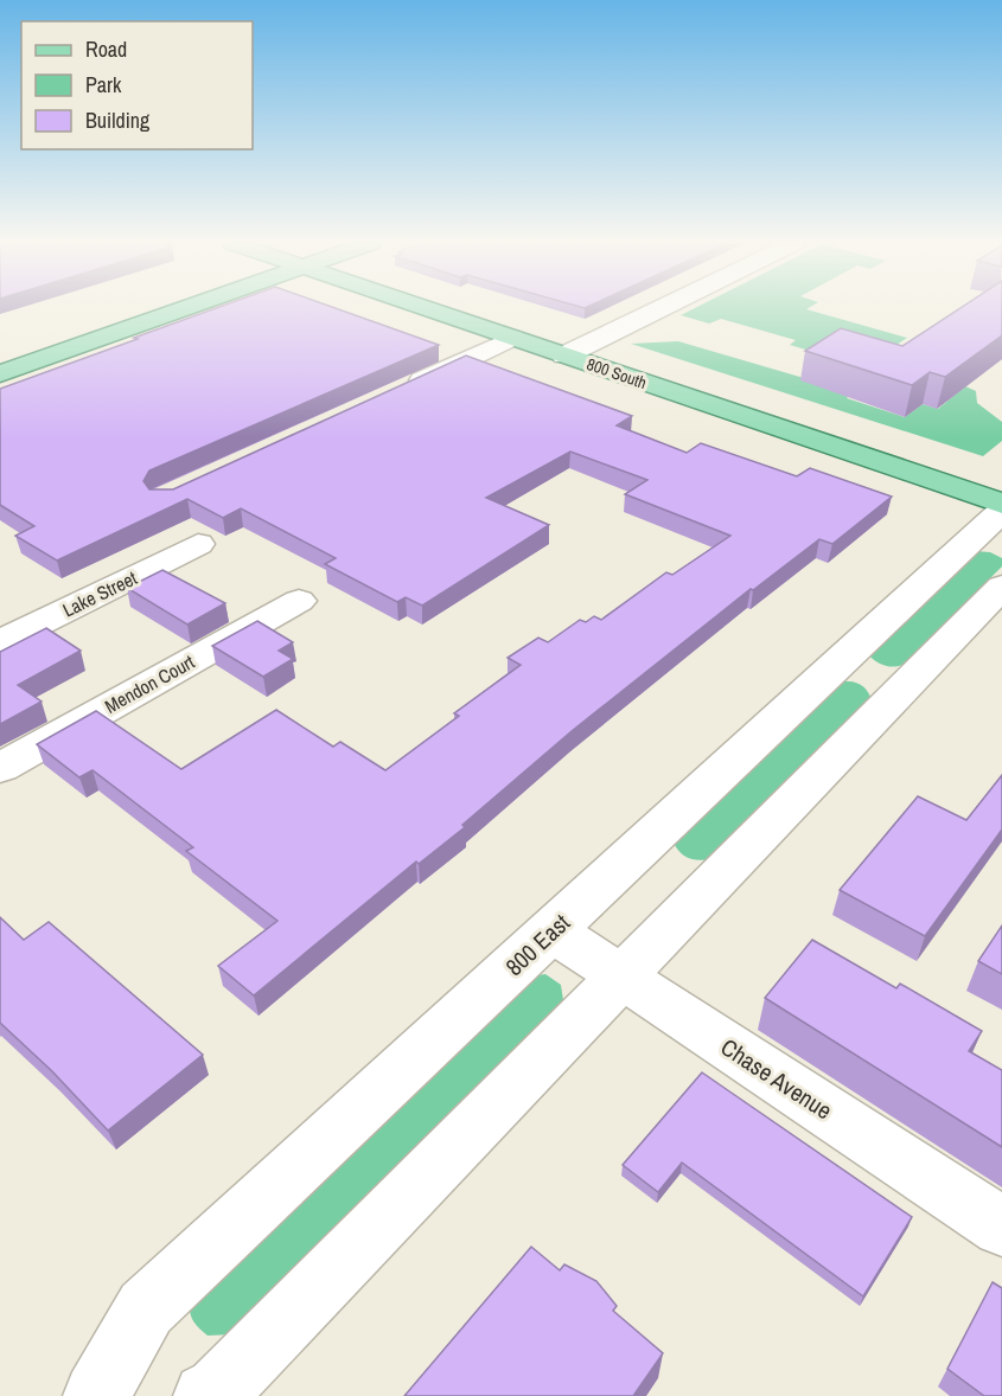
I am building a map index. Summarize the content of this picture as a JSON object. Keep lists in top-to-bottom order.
{
  "streets": {
    "main road": ["800 South"],
    "street": [
      "Lake Street",
      "Mendon Court",
      "800 East",
      "Chase Avenue"
    ]
  },
  "crossings": [
    ["800 East", "Chase Avenue"]
  ],
  "legend": ["Road", "Park", "Building"]
}
